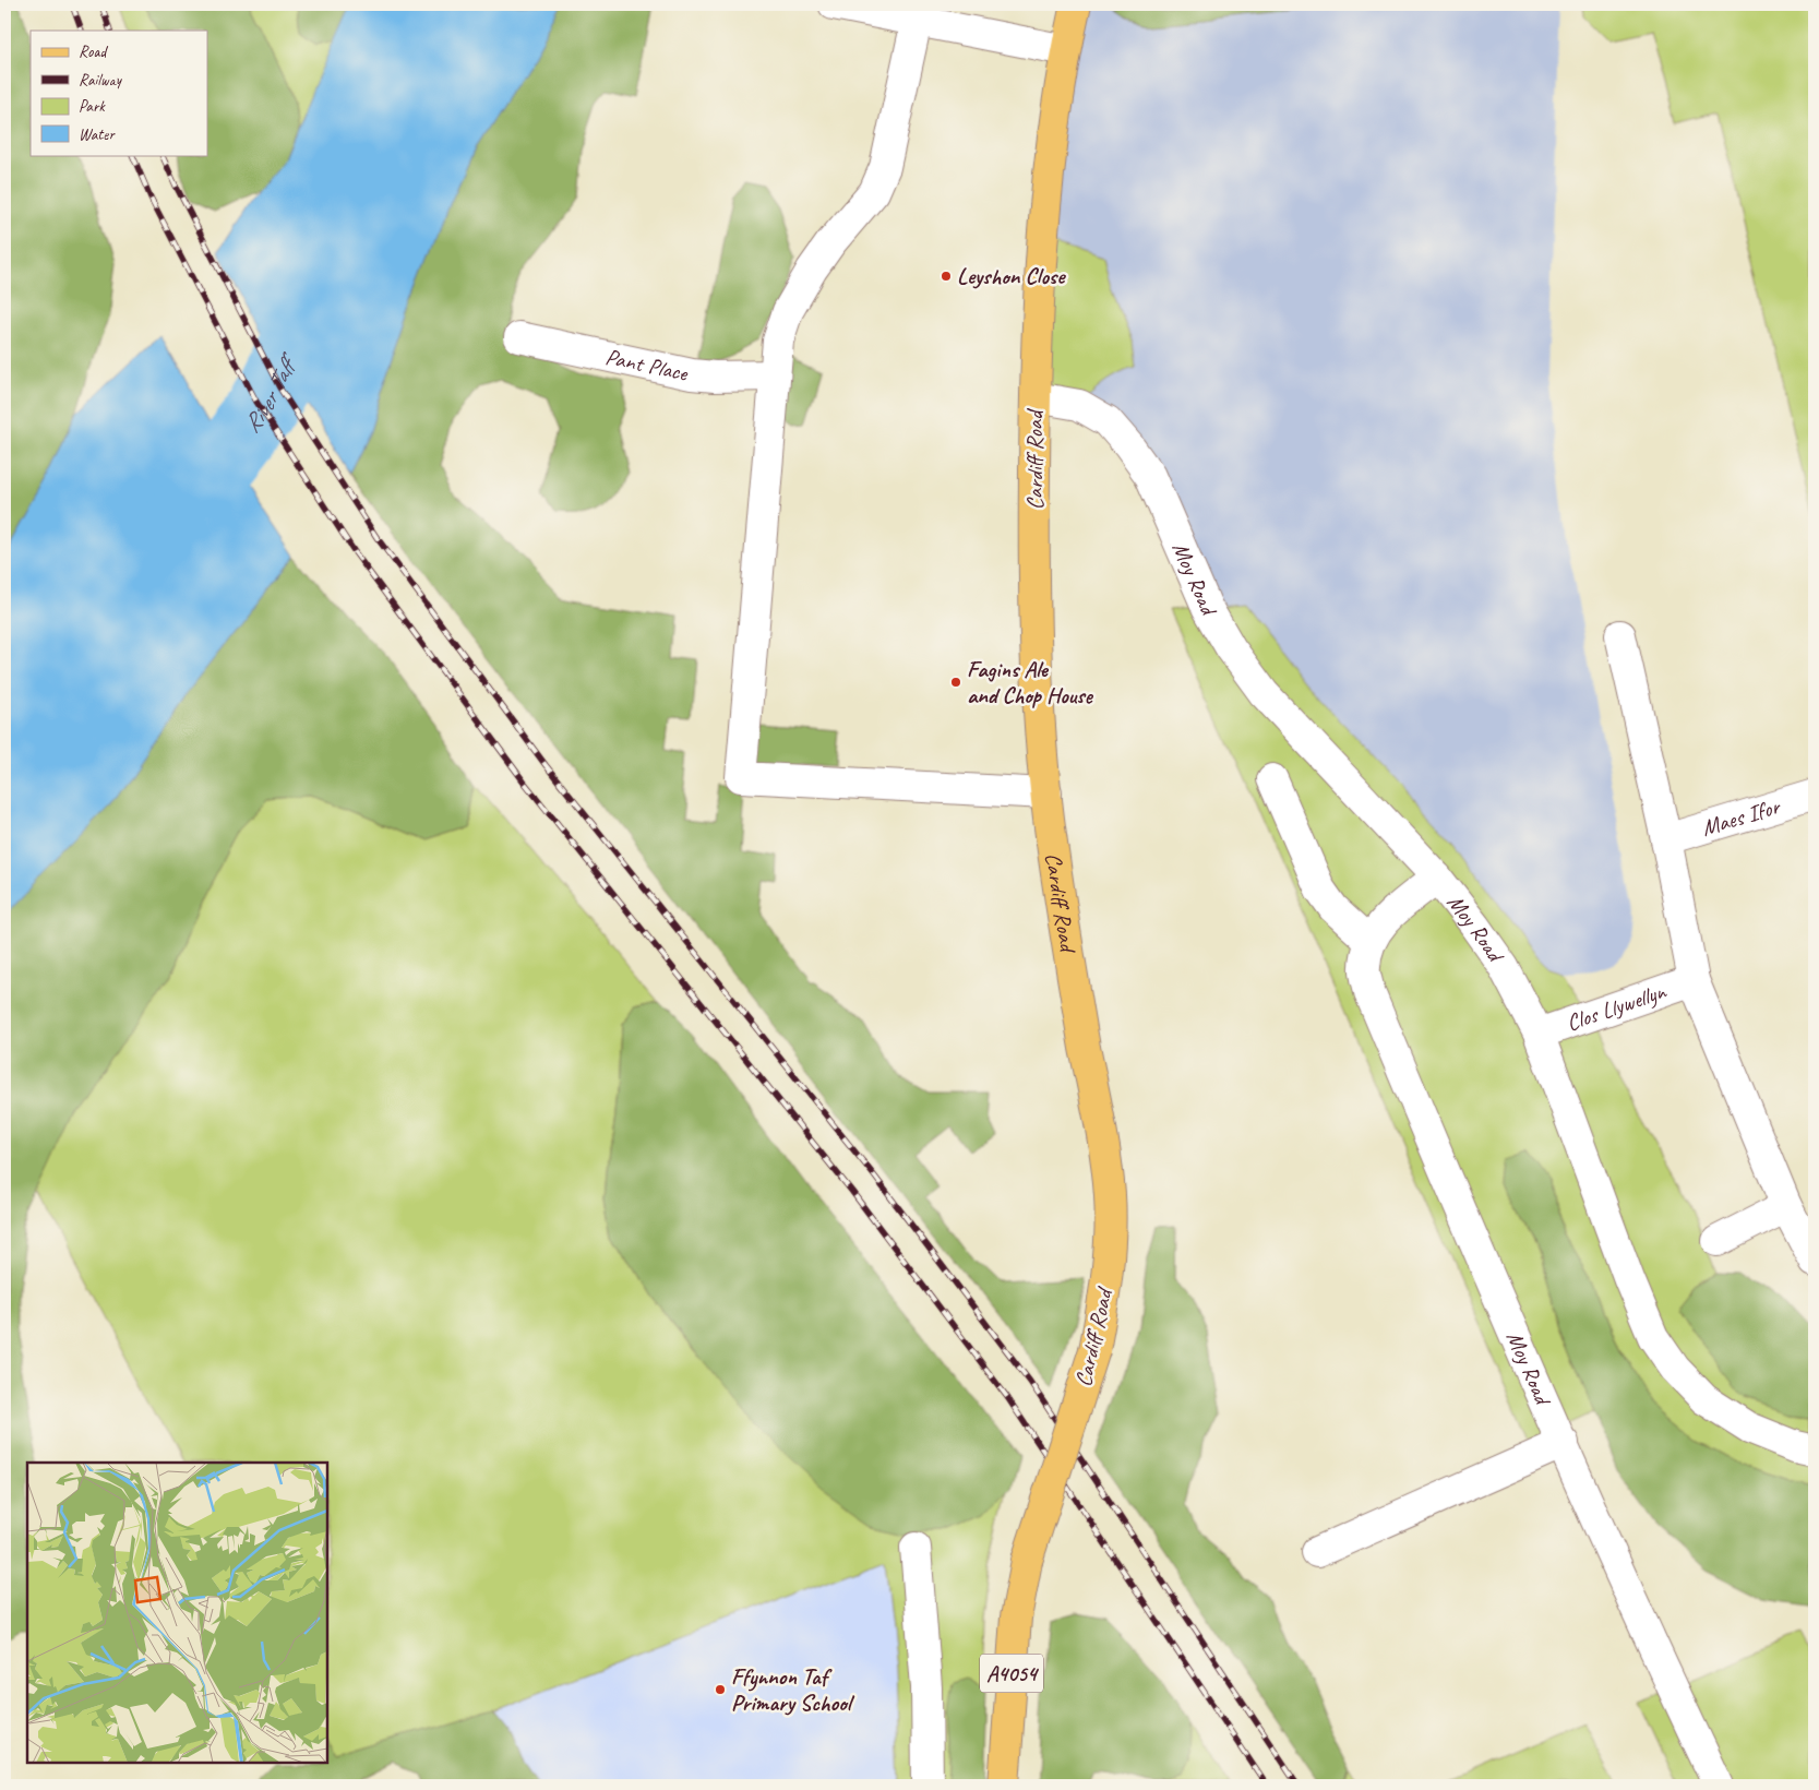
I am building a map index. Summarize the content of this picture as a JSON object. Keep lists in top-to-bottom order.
{
  "streets": {
    "main road": ["Cardiff Road", "A4054"],
    "street": [
      "Pant Place",
      "Moy Road",
      "Maes Ifor",
      "Clos Llywellyn"
    ]
  },
  "crossings": [
    ["Cardiff Road", "Moy Road"],
    ["Moy Road", "Clos Llywellyn"]
  ],
  "water": ["River Taff"],
  "places": ["Leyshon Close", "Fagins Ale and Chop House", "Ffynnon Taf Primary School"],
  "legend": [
    "Road",
    "Railway",
    "Park",
    "Water"
  ]
}
